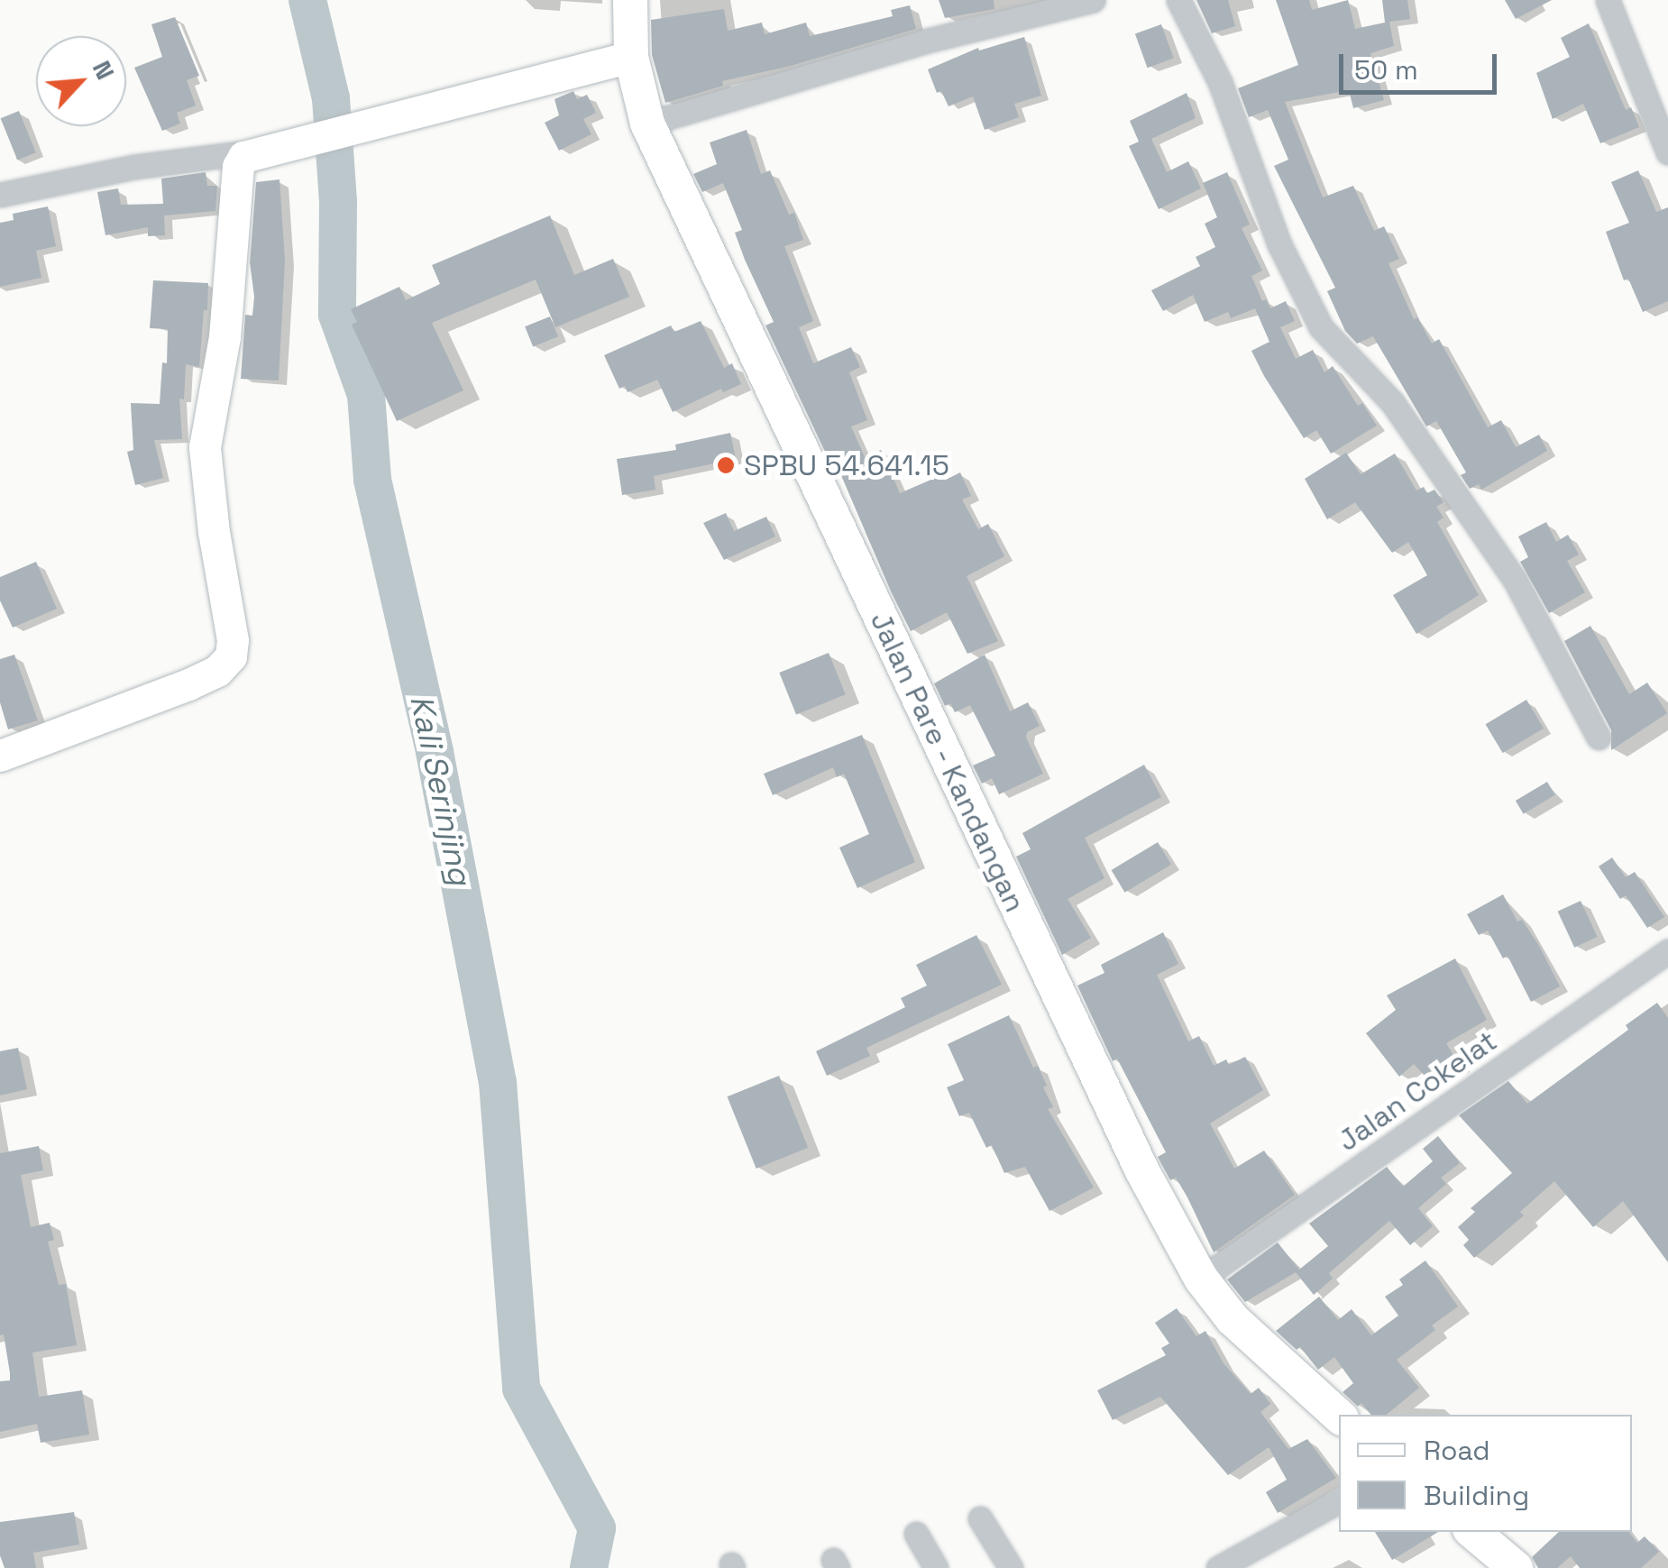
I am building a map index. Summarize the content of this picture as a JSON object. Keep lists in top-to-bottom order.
{
  "streets": {
    "main road": ["Jalan Pare - Kandangan"],
    "street": ["Jalan Cokelat"]
  },
  "crossings": [
    ["Jalan Pare - Kandangan", "Jalan Cokelat"]
  ],
  "water": ["Kali Serinjing"],
  "places": ["SPBU 54.641.15"],
  "legend": ["Road", "Building"],
  "scale_bar": "50 m",
  "north": "top right"
}
